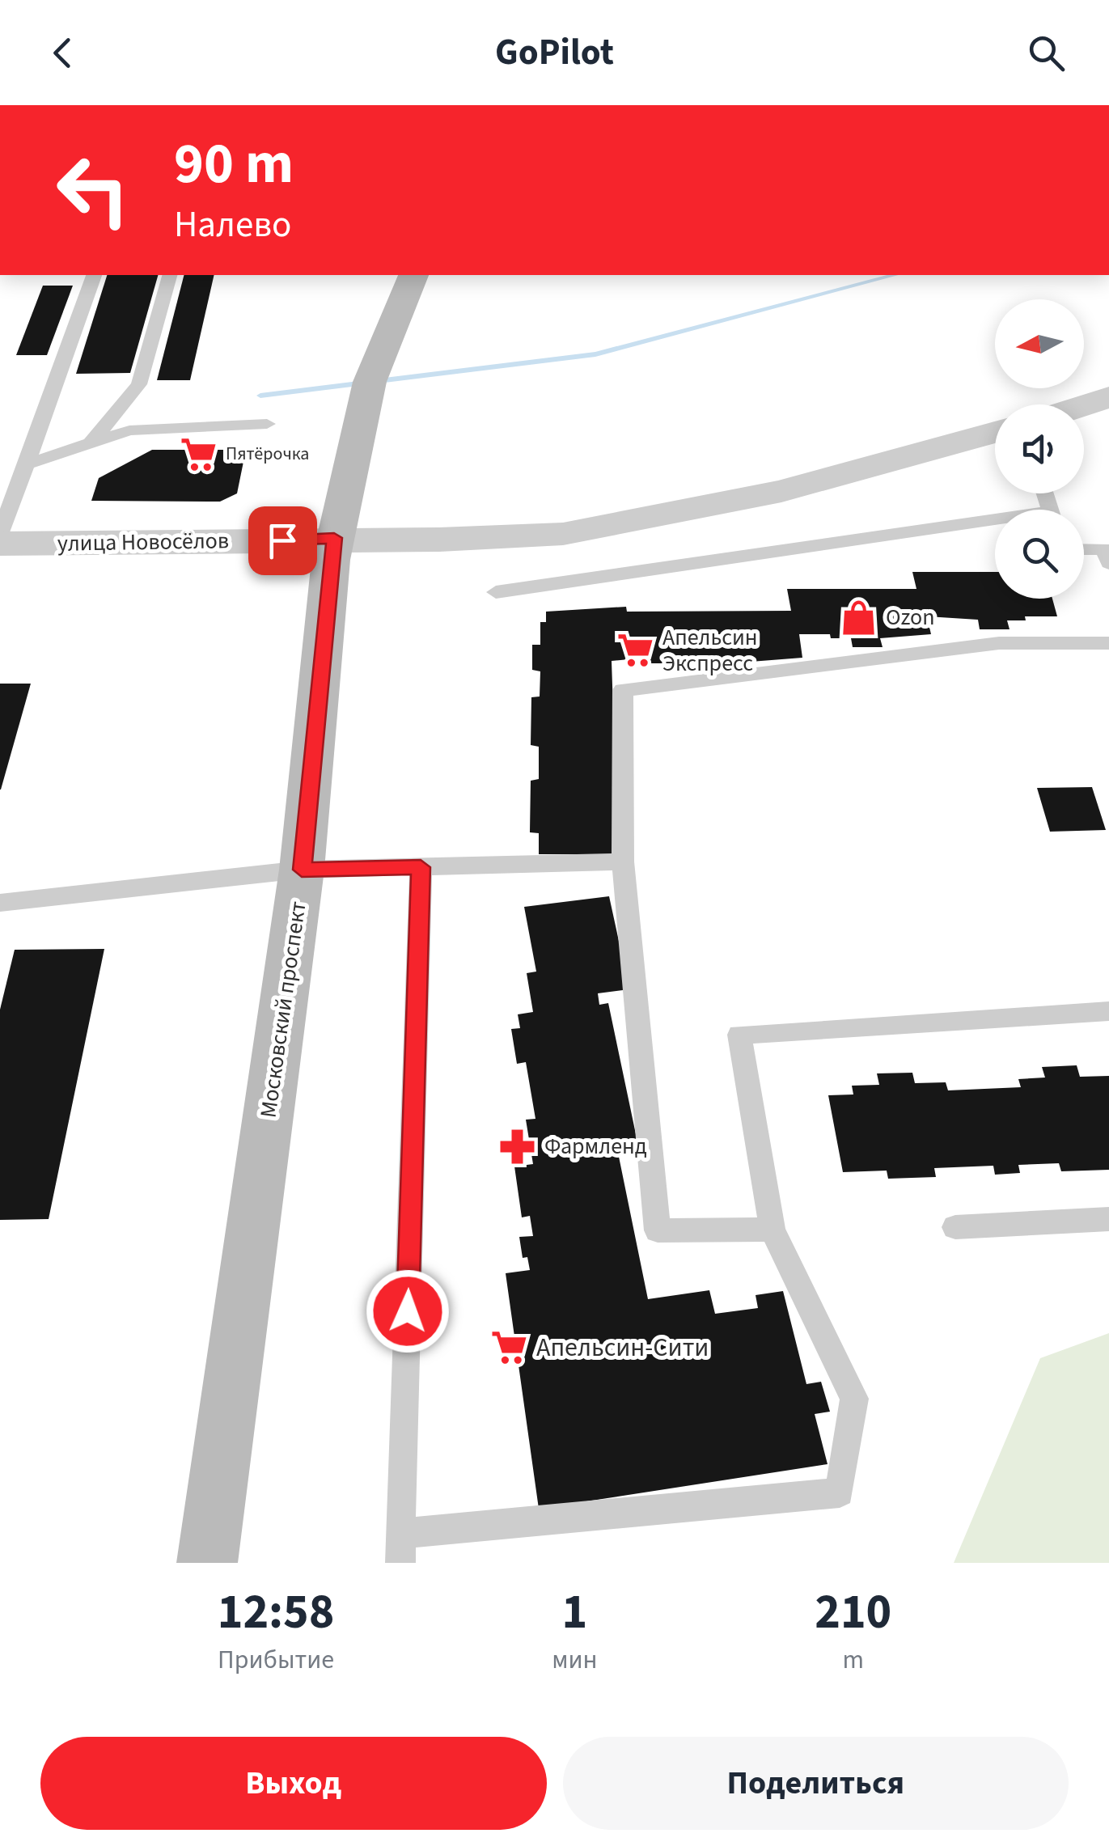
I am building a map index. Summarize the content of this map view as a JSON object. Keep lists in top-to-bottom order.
{
  "streets": {
    "main road": ["Московский проспект"],
    "street": ["улица Новосёлов"]
  },
  "crossings": [
    ["улица Новосёлов", "Московский проспект"]
  ],
  "places": {
    "supermarket": ["Пятёрочка", "Апельсин Экспресс", "Апельсин-Сити"],
    "shop": ["Ozon"],
    "pharmacy": ["Фармленд"]
  },
  "north": "left",
  "page": {
    "header": "GoPilot",
    "turn": ["90 m", "Налево"],
    "eta": [
      "12:58",
      "Прибытие",
      "1",
      "мин",
      "210",
      "m"
    ],
    "buttons": ["Выход", "Поделиться"]
  }
}
